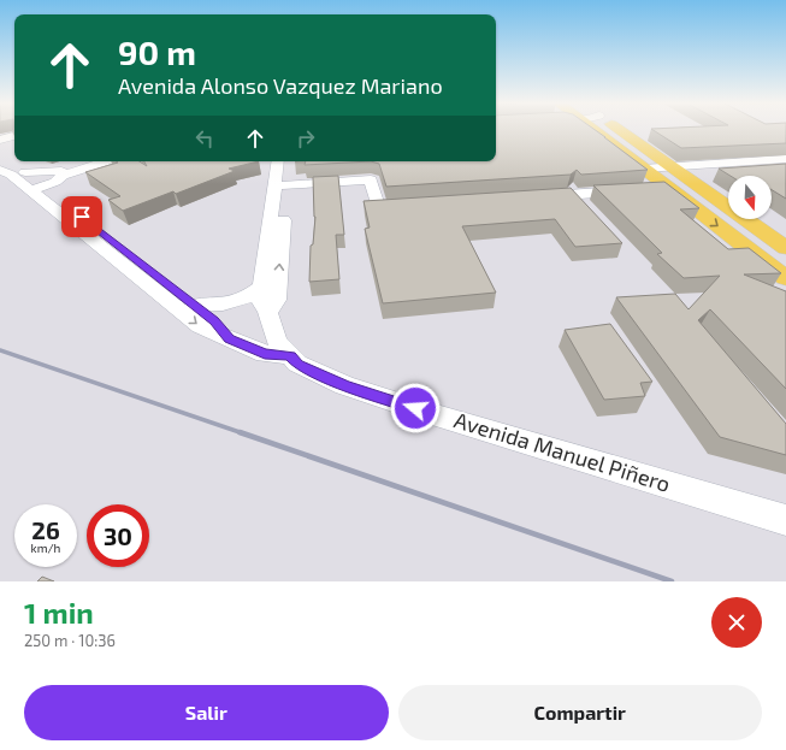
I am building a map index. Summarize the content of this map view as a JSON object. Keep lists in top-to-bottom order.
{
  "streets": {
    "street": ["Avenida Manuel Piñero"]
  },
  "north": "bottom",
  "page": {
    "turn": ["90 m", "Avenida Alonso Vazquez Mariano"],
    "speed": "26 km/h",
    "limit": "30",
    "heading": ["1 min", "250 m · 10:36"],
    "buttons": ["Salir", "Compartir"]
  }
}
